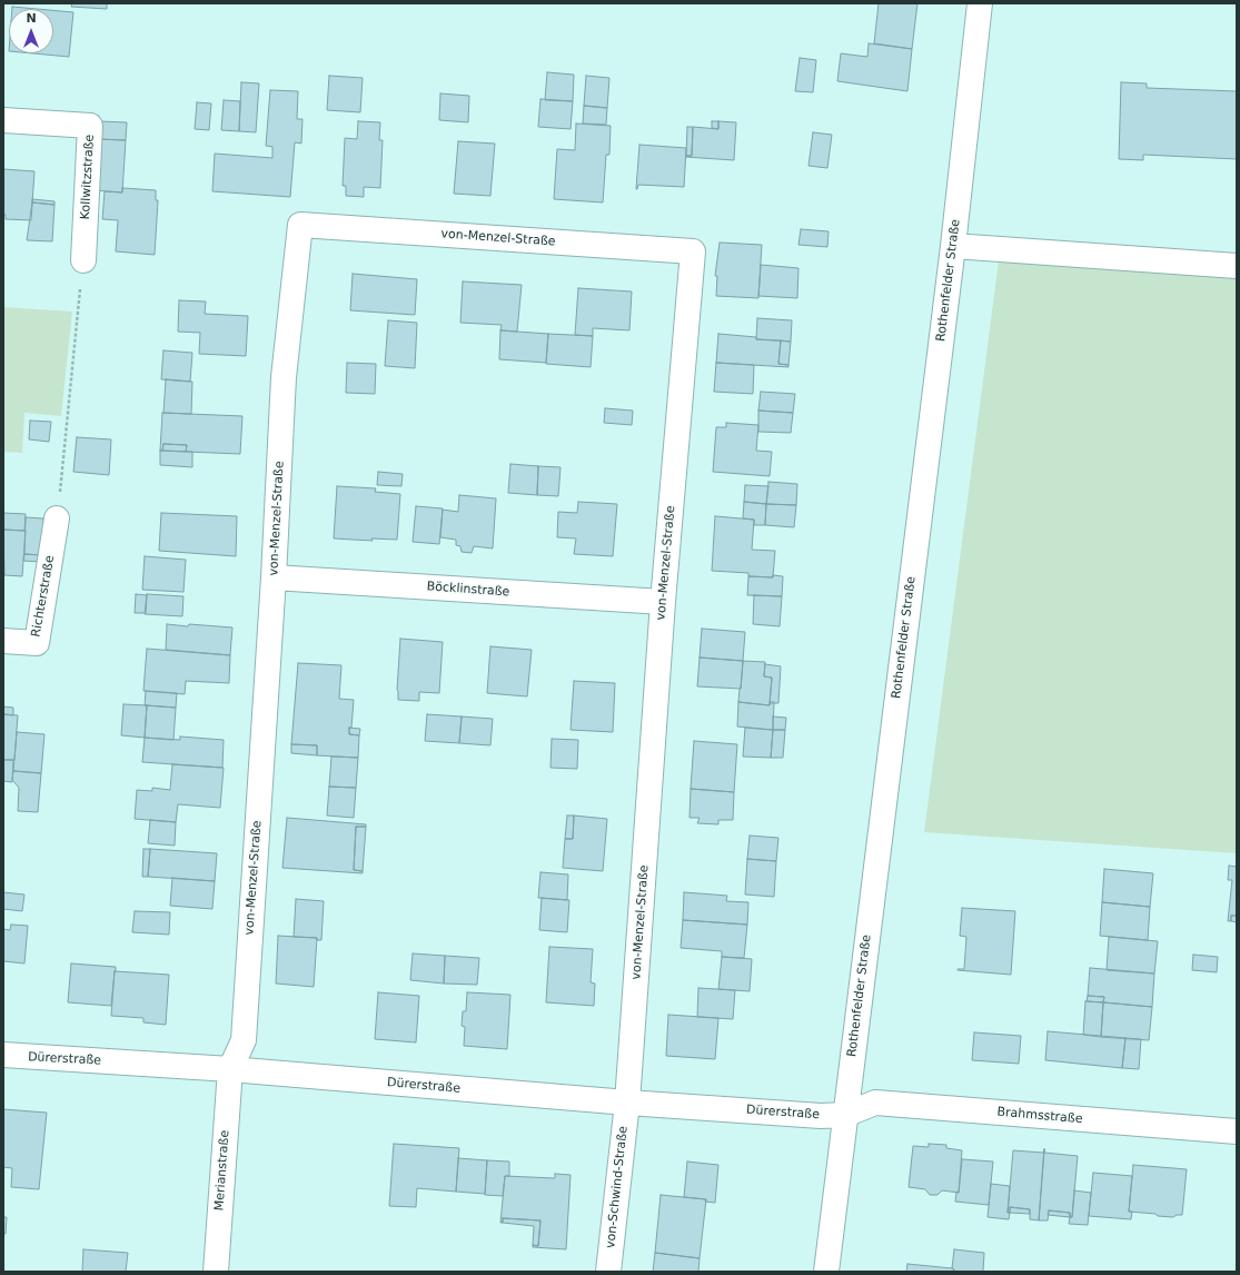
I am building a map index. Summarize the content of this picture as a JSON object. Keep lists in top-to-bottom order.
{
  "streets": {
    "street": [
      "Kollwitzstraße",
      "von-Menzel-Straße",
      "Rothenfelder Straße",
      "Böcklinstraße",
      "Richterstraße",
      "Dürerstraße",
      "Brahmsstraße",
      "Merianstraße",
      "von-Schwind-Straße"
    ]
  },
  "crossings": [
    ["von-Menzel-Straße", "Böcklinstraße"],
    ["von-Menzel-Straße", "Dürerstraße"],
    ["von-Menzel-Straße", "Merianstraße"],
    ["von-Menzel-Straße", "von-Schwind-Straße"],
    ["Rothenfelder Straße", "Dürerstraße"],
    ["Rothenfelder Straße", "Brahmsstraße"],
    ["Dürerstraße", "Brahmsstraße"],
    ["Dürerstraße", "Merianstraße"],
    ["Dürerstraße", "von-Schwind-Straße"]
  ],
  "north": "top"
}
